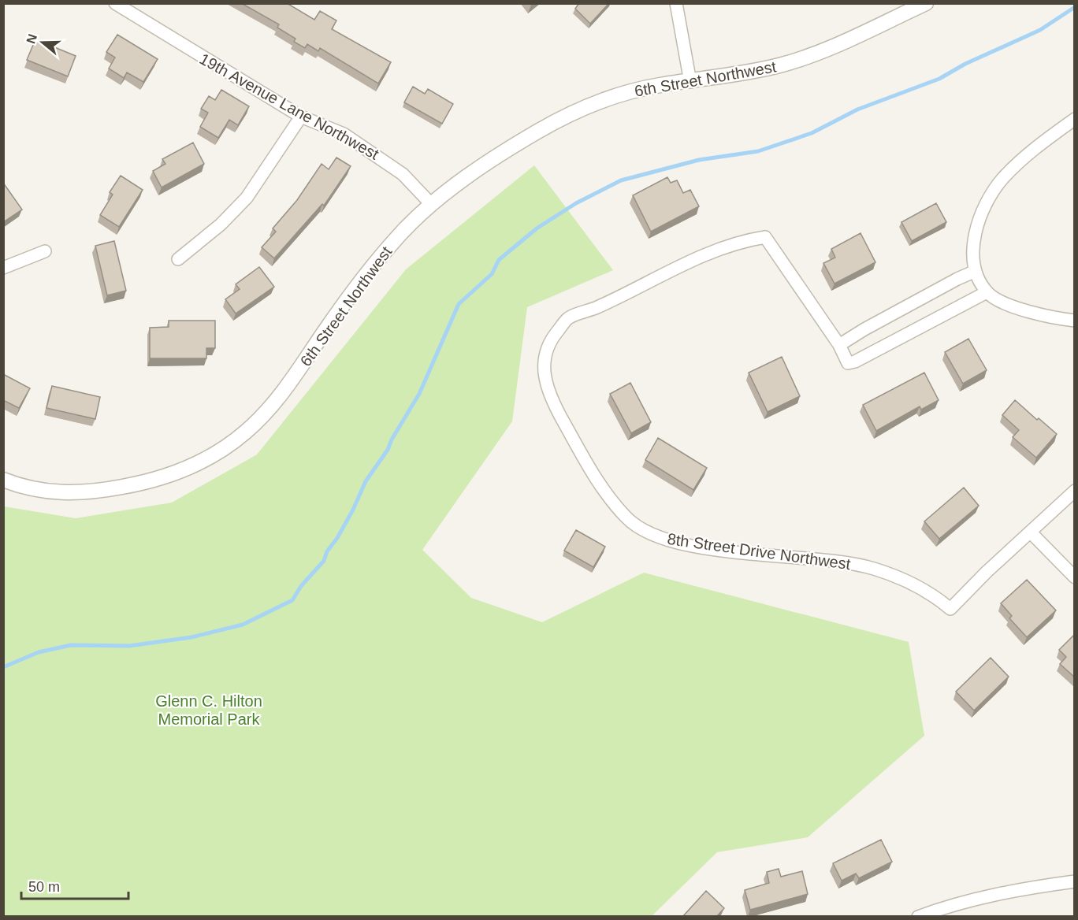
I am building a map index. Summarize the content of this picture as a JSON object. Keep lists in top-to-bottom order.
{
  "streets": {
    "street": ["6th Street Northwest", "19th Avenue Lane Northwest", "8th Street Drive Northwest"]
  },
  "crossings": [
    ["6th Street Northwest", "19th Avenue Lane Northwest"]
  ],
  "parks": ["Glenn C. Hilton Memorial Park"],
  "scale_bar": "50 m",
  "north": "left"
}
